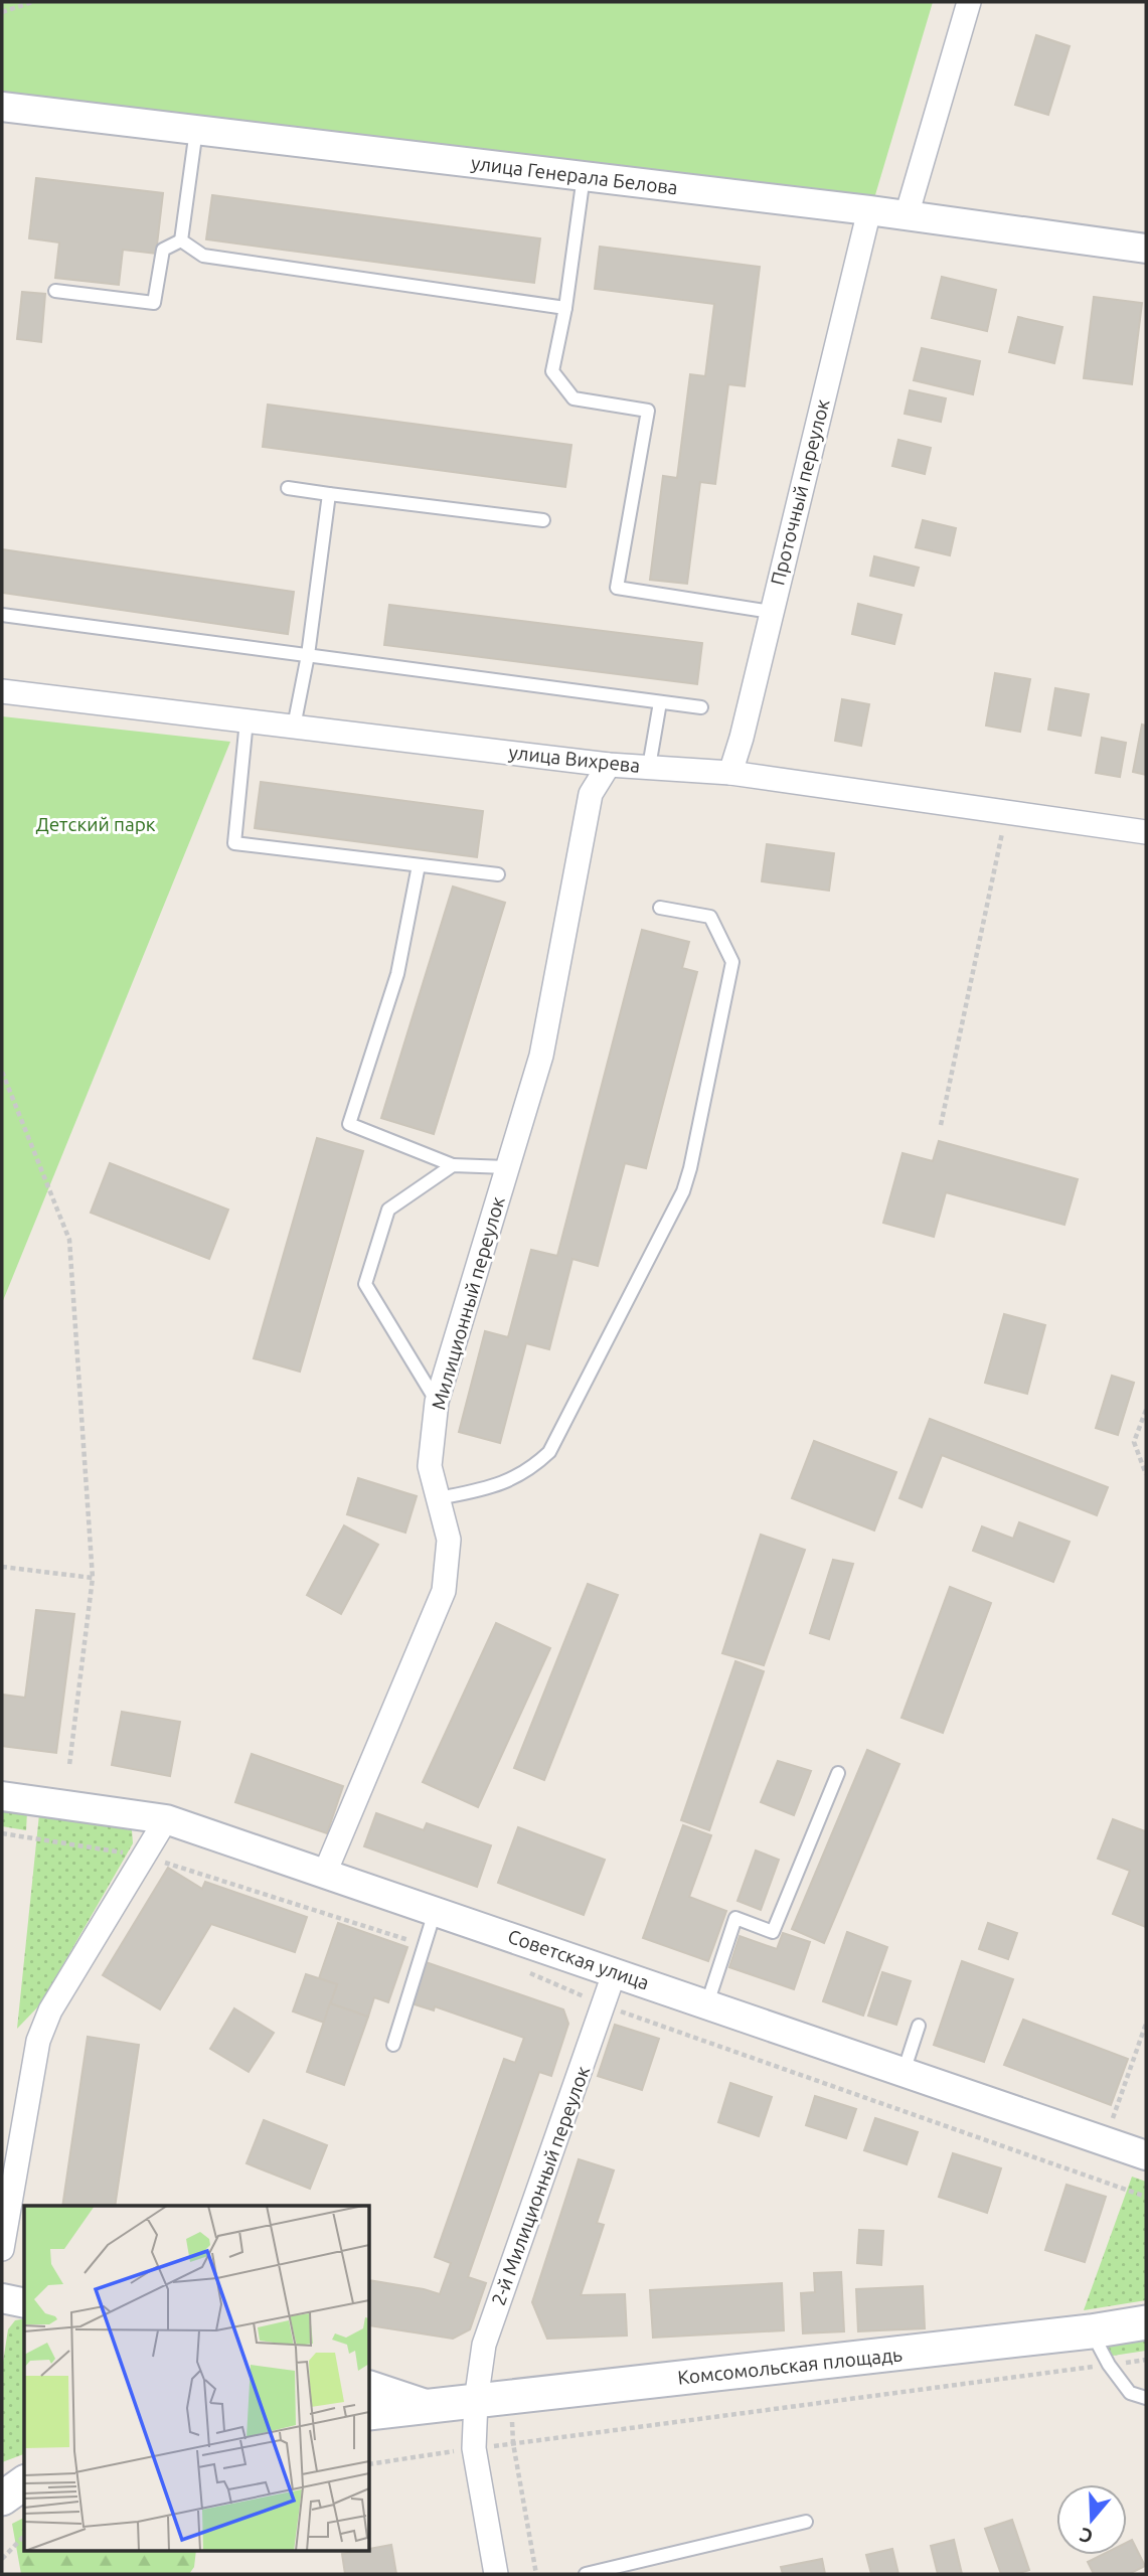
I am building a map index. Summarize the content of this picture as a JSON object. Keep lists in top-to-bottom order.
{
  "streets": {
    "main road": ["Комсомольская площадь"],
    "street": [
      "улица Генерала Белова",
      "Проточный переулок",
      "улица Вихрева",
      "Милиционный переулок",
      "Советская улица",
      "2-й Милиционный переулок"
    ]
  },
  "crossings": [
    ["улица Генерала Белова", "Проточный переулок"],
    ["Проточный переулок", "улица Вихрева"],
    ["улица Вихрева", "Милиционный переулок"],
    ["Милиционный переулок", "Советская улица"],
    ["Советская улица", "2-й Милиционный переулок"],
    ["2-й Милиционный переулок", "Комсомольская площадь"]
  ],
  "parks": ["Детский парк"],
  "north": "bottom"
}
